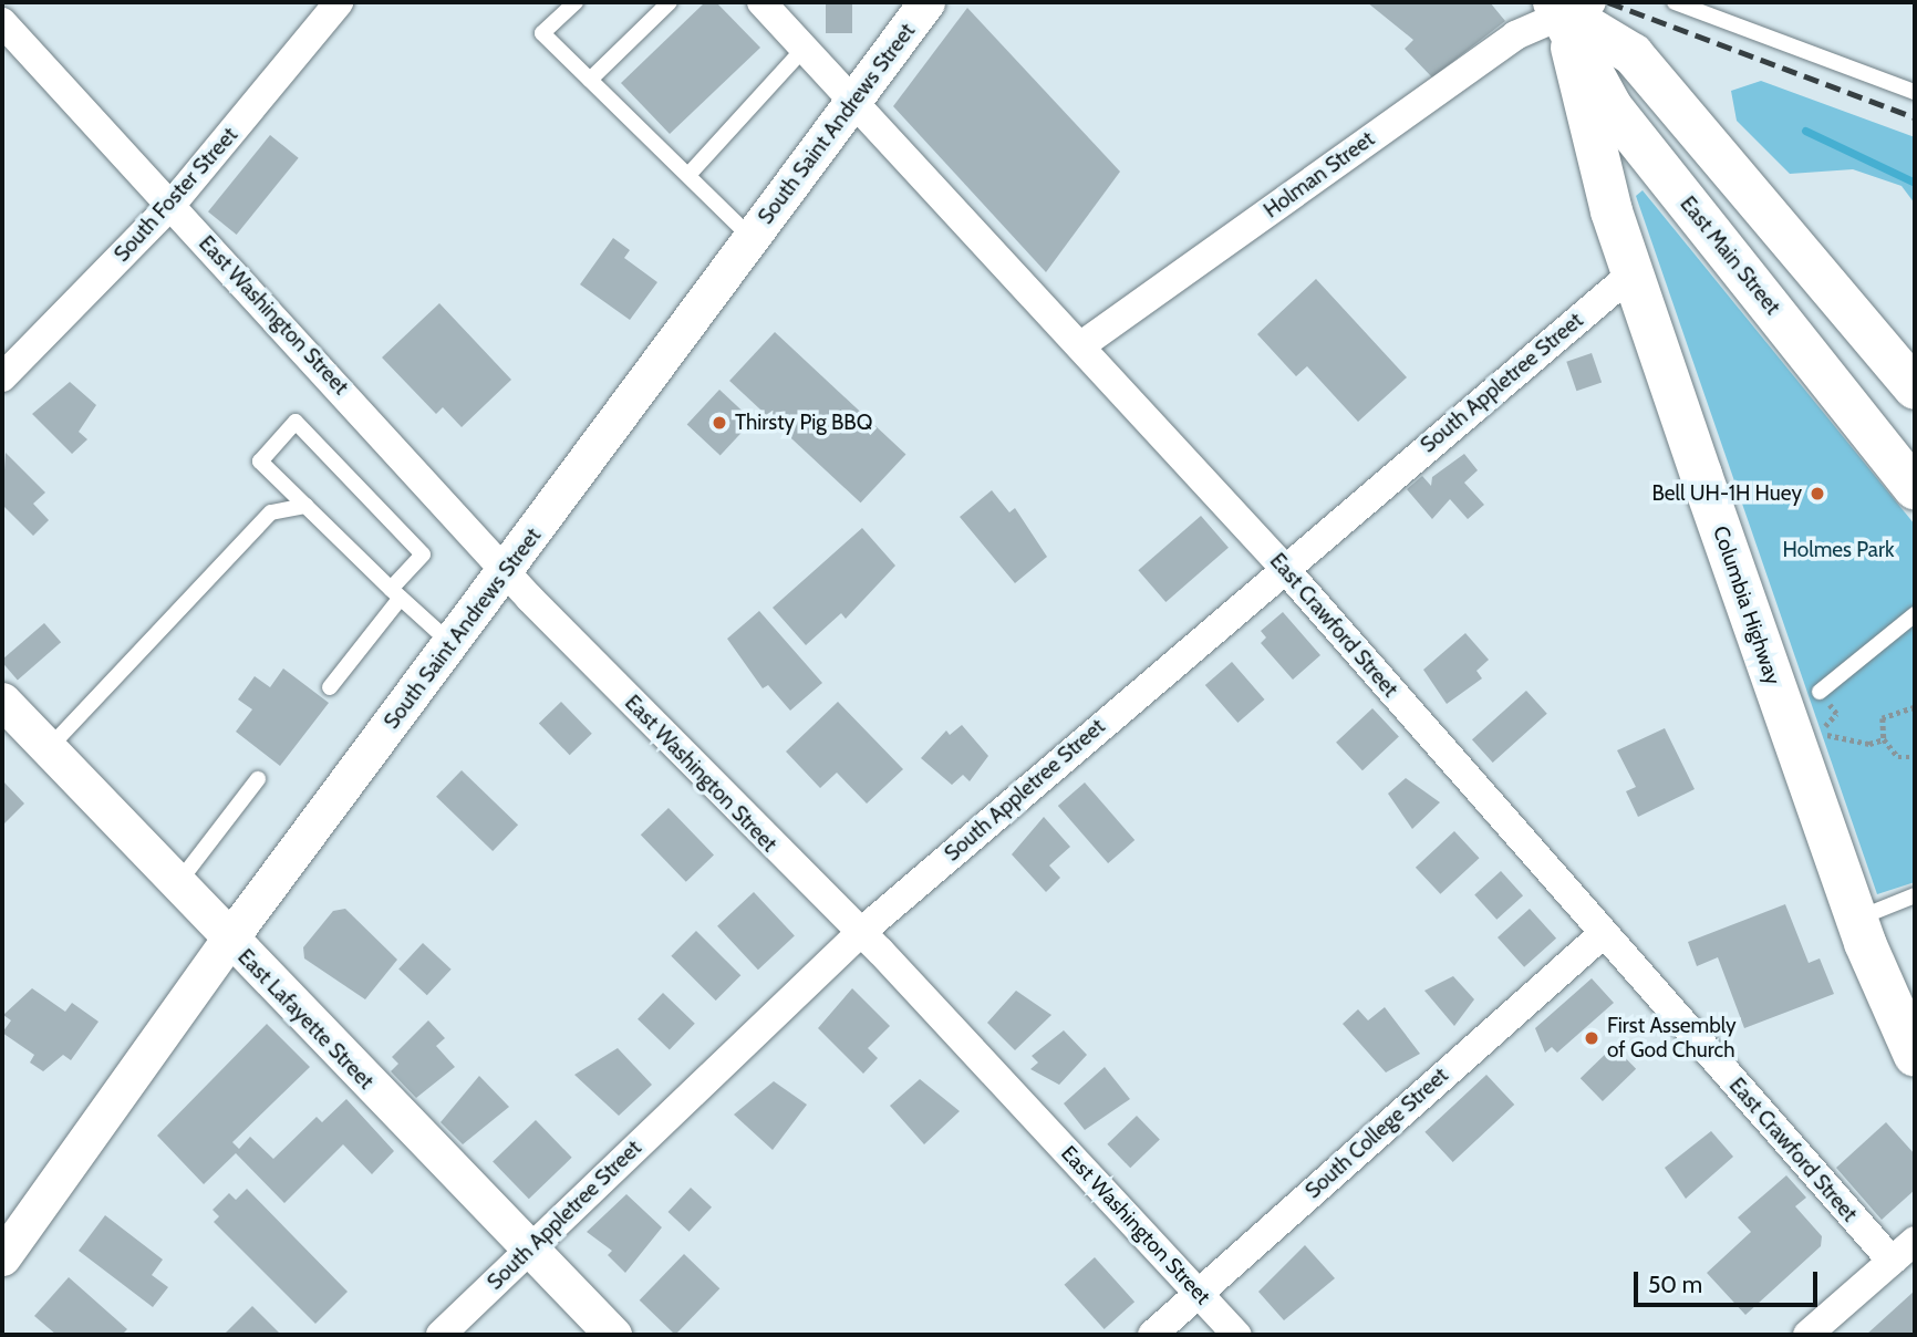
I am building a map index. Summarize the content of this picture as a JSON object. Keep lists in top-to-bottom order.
{
  "streets": {
    "main road": ["East Main Street", "Columbia Highway"],
    "street": [
      "South Saint Andrews Street",
      "Holman Street",
      "South Foster Street",
      "East Washington Street",
      "South Appletree Street",
      "East Crawford Street",
      "East Lafayette Street",
      "South College Street"
    ]
  },
  "crossings": [
    ["South Saint Andrews Street", "East Washington Street"],
    ["South Saint Andrews Street", "East Crawford Street"],
    ["South Saint Andrews Street", "East Lafayette Street"],
    ["Holman Street", "East Main Street"],
    ["Holman Street", "Columbia Highway"],
    ["Holman Street", "East Crawford Street"],
    ["South Foster Street", "East Washington Street"],
    ["East Main Street", "Columbia Highway"],
    ["East Washington Street", "South Appletree Street"],
    ["East Washington Street", "South College Street"],
    ["South Appletree Street", "Columbia Highway"],
    ["South Appletree Street", "East Crawford Street"],
    ["South Appletree Street", "East Lafayette Street"],
    ["East Crawford Street", "South College Street"]
  ],
  "parks": ["Holmes Park"],
  "places": ["Thirsty Pig BBQ", "Bell UH-1H Huey", "First Assembly of God Church"],
  "scale_bar": "50 m"
}
